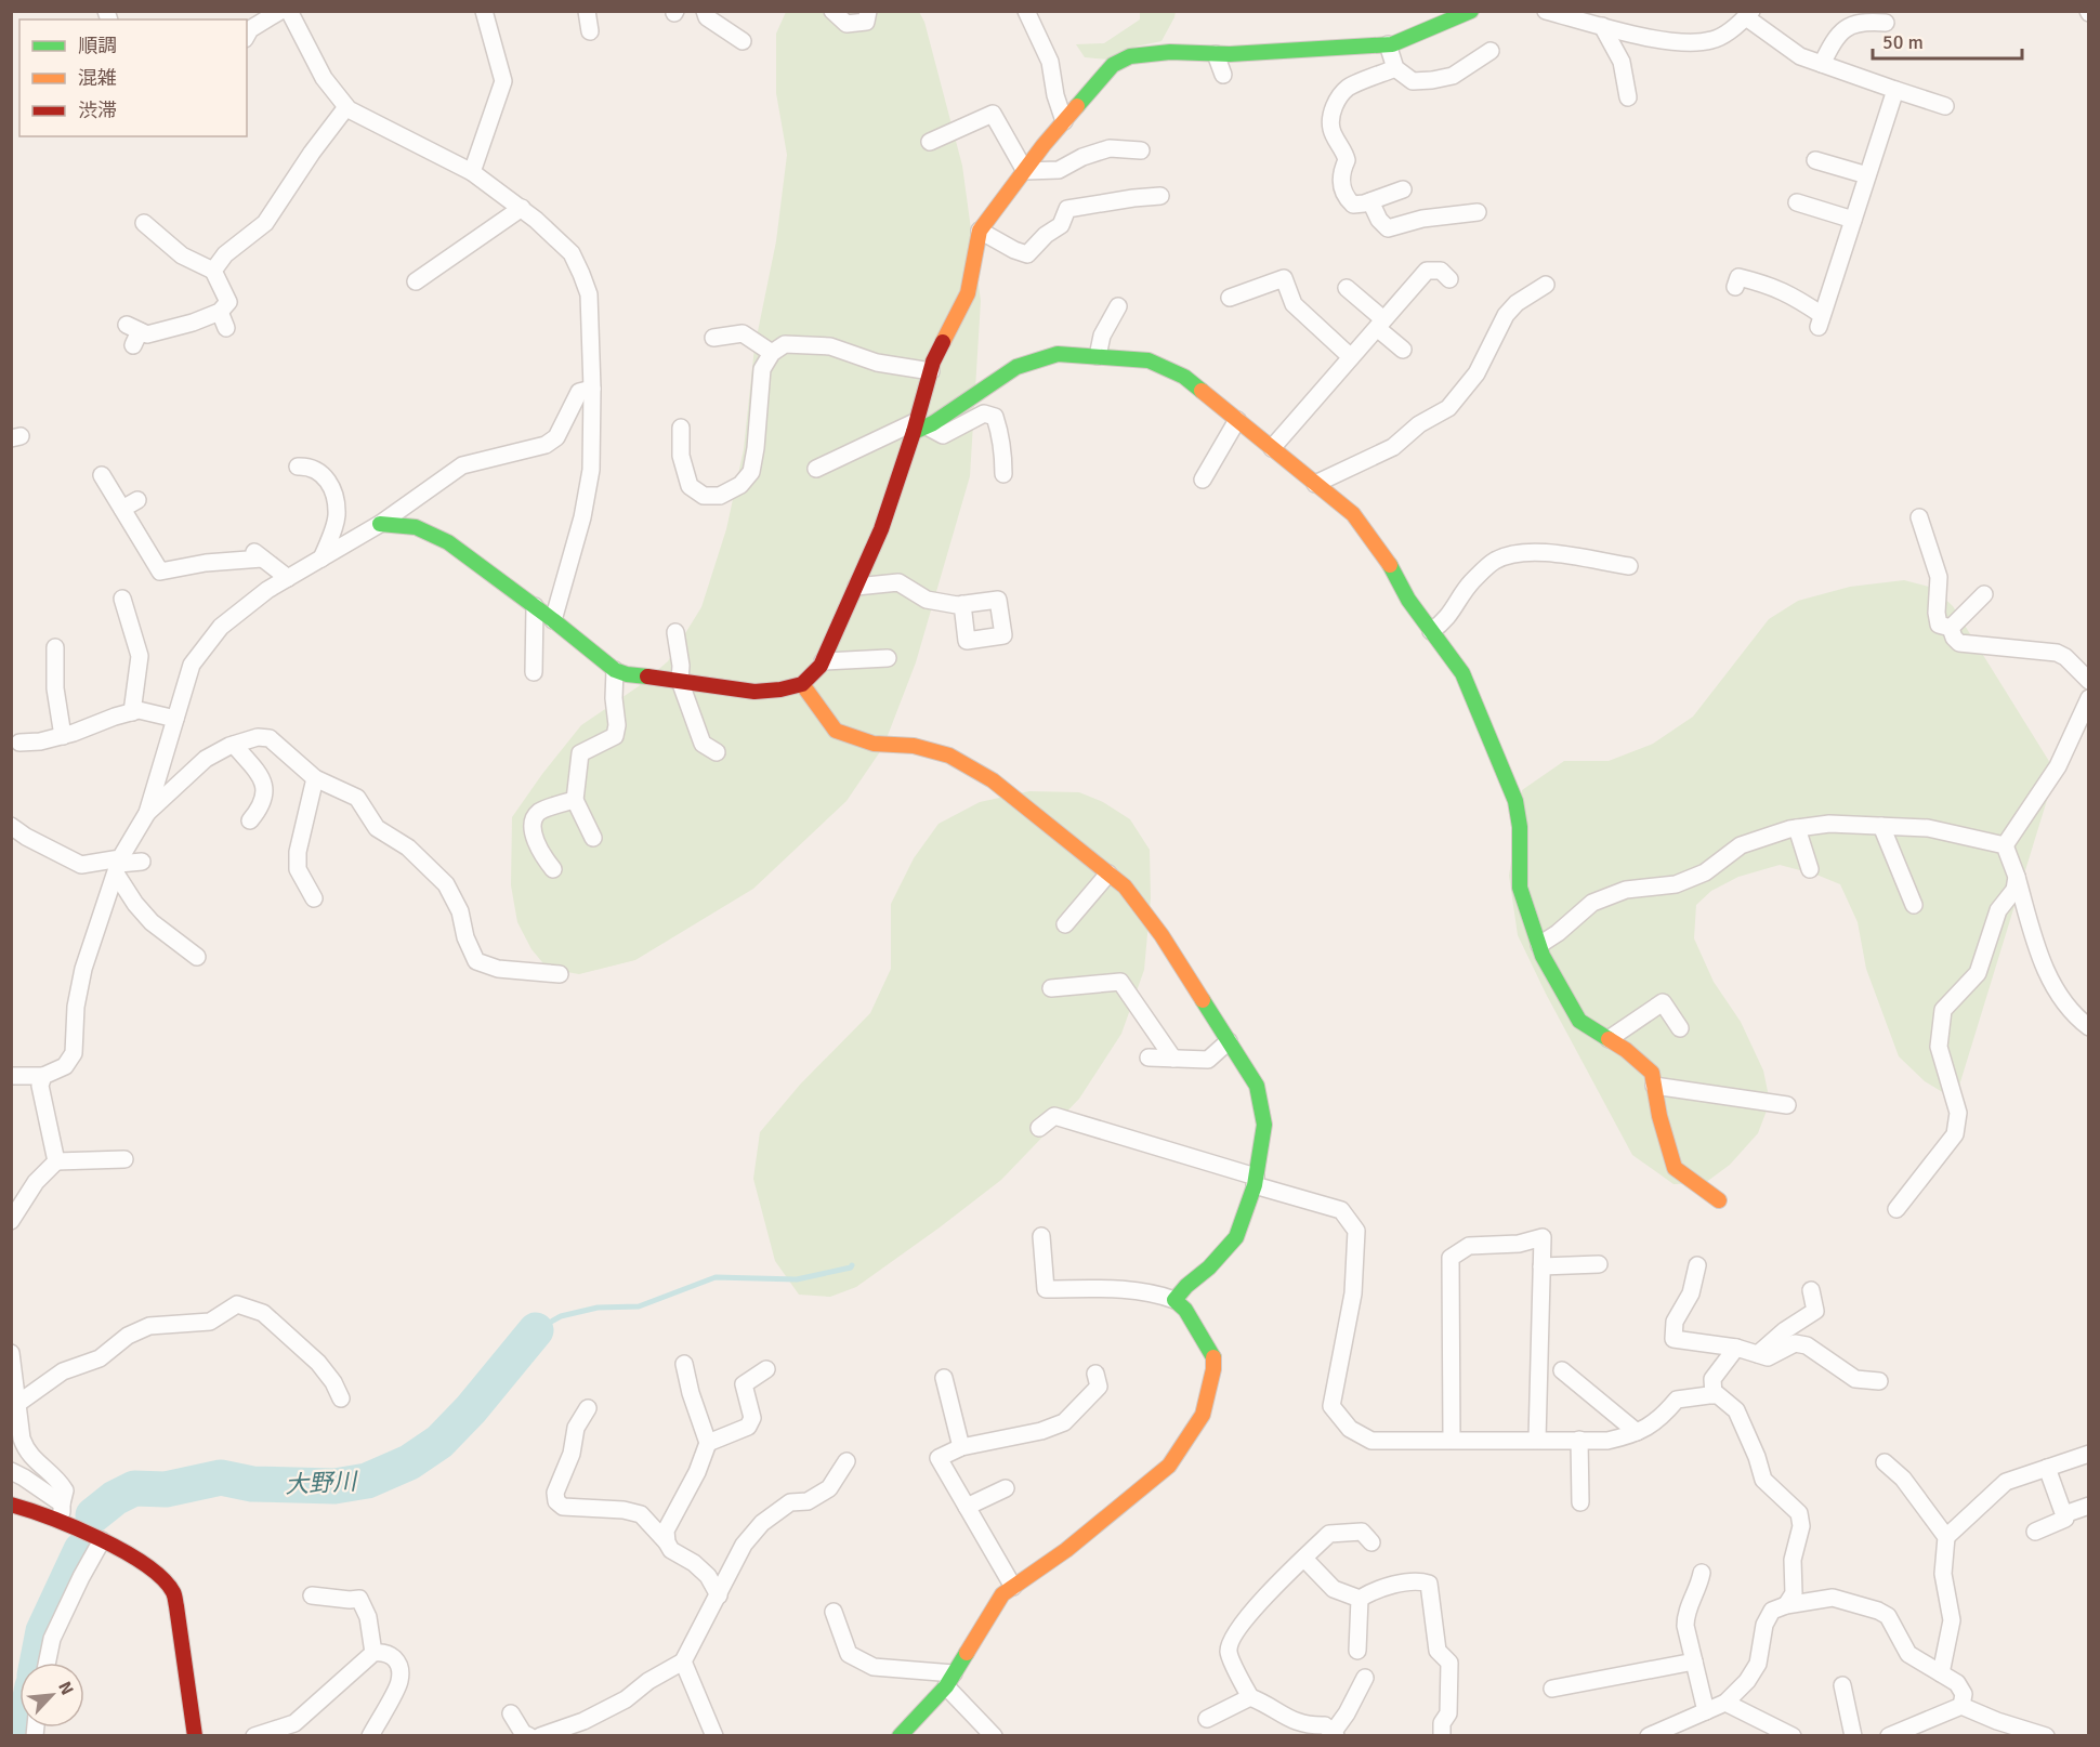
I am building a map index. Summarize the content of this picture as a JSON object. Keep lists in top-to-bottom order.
{
  "water": ["大野川"],
  "legend": ["順調", "混雑", "渋滞"],
  "scale_bar": "50 m",
  "north": "top right"
}
